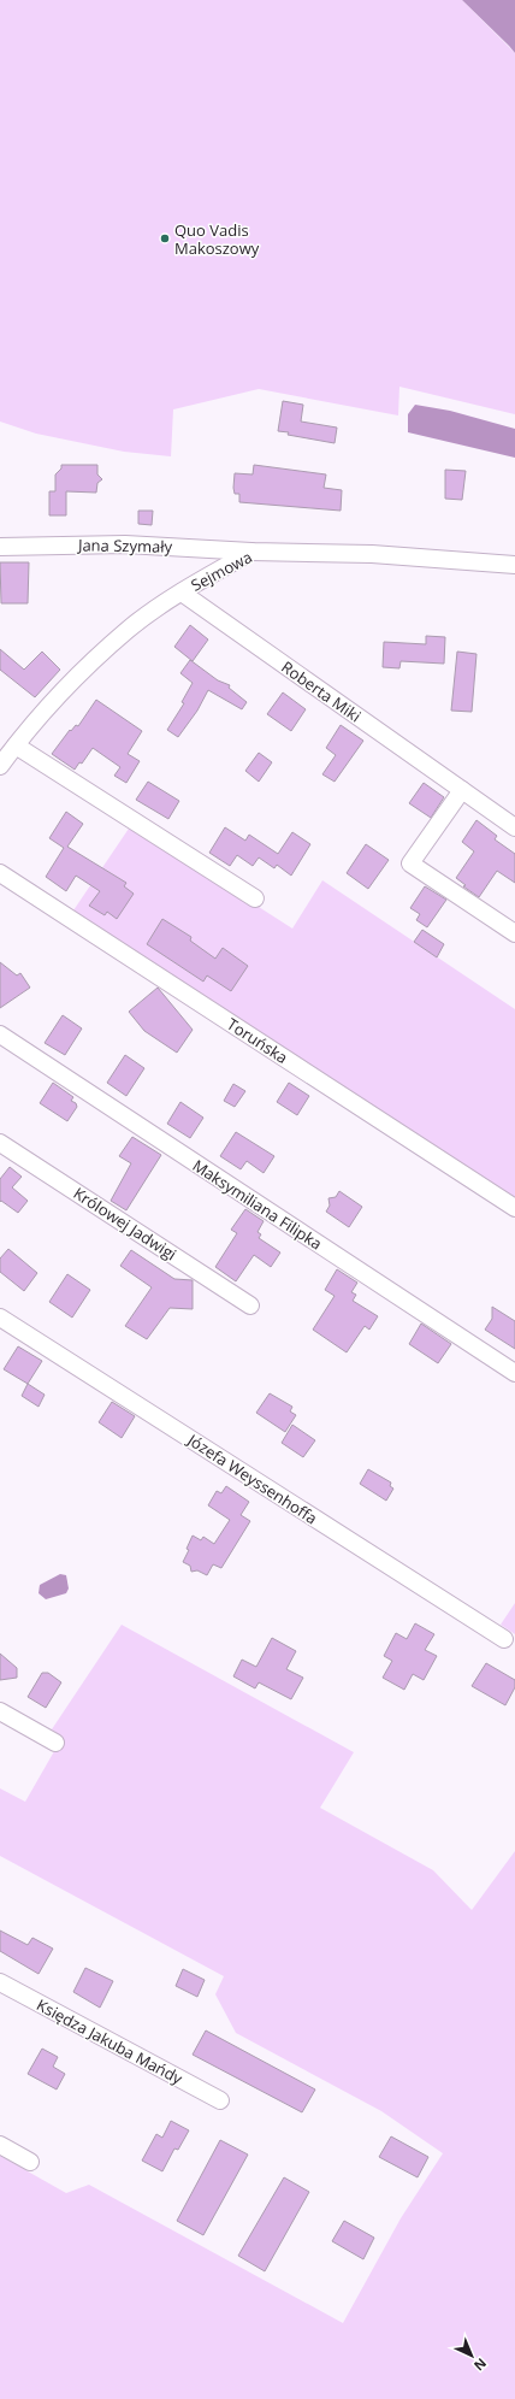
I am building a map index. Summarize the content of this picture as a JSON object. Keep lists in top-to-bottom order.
{
  "streets": {
    "street": [
      "Jana Szymały",
      "Sejmowa",
      "Roberta Miki",
      "Toruńska",
      "Maksymiliana Filipka",
      "Królowej Jadwigi",
      "Józefa Weyssenhoffa",
      "Księdza Jakuba Mańdy"
    ]
  },
  "crossings": [
    ["Jana Szymały", "Sejmowa"],
    ["Sejmowa", "Roberta Miki"]
  ],
  "places": ["Quo Vadis Makoszowy"],
  "north": "bottom right"
}
